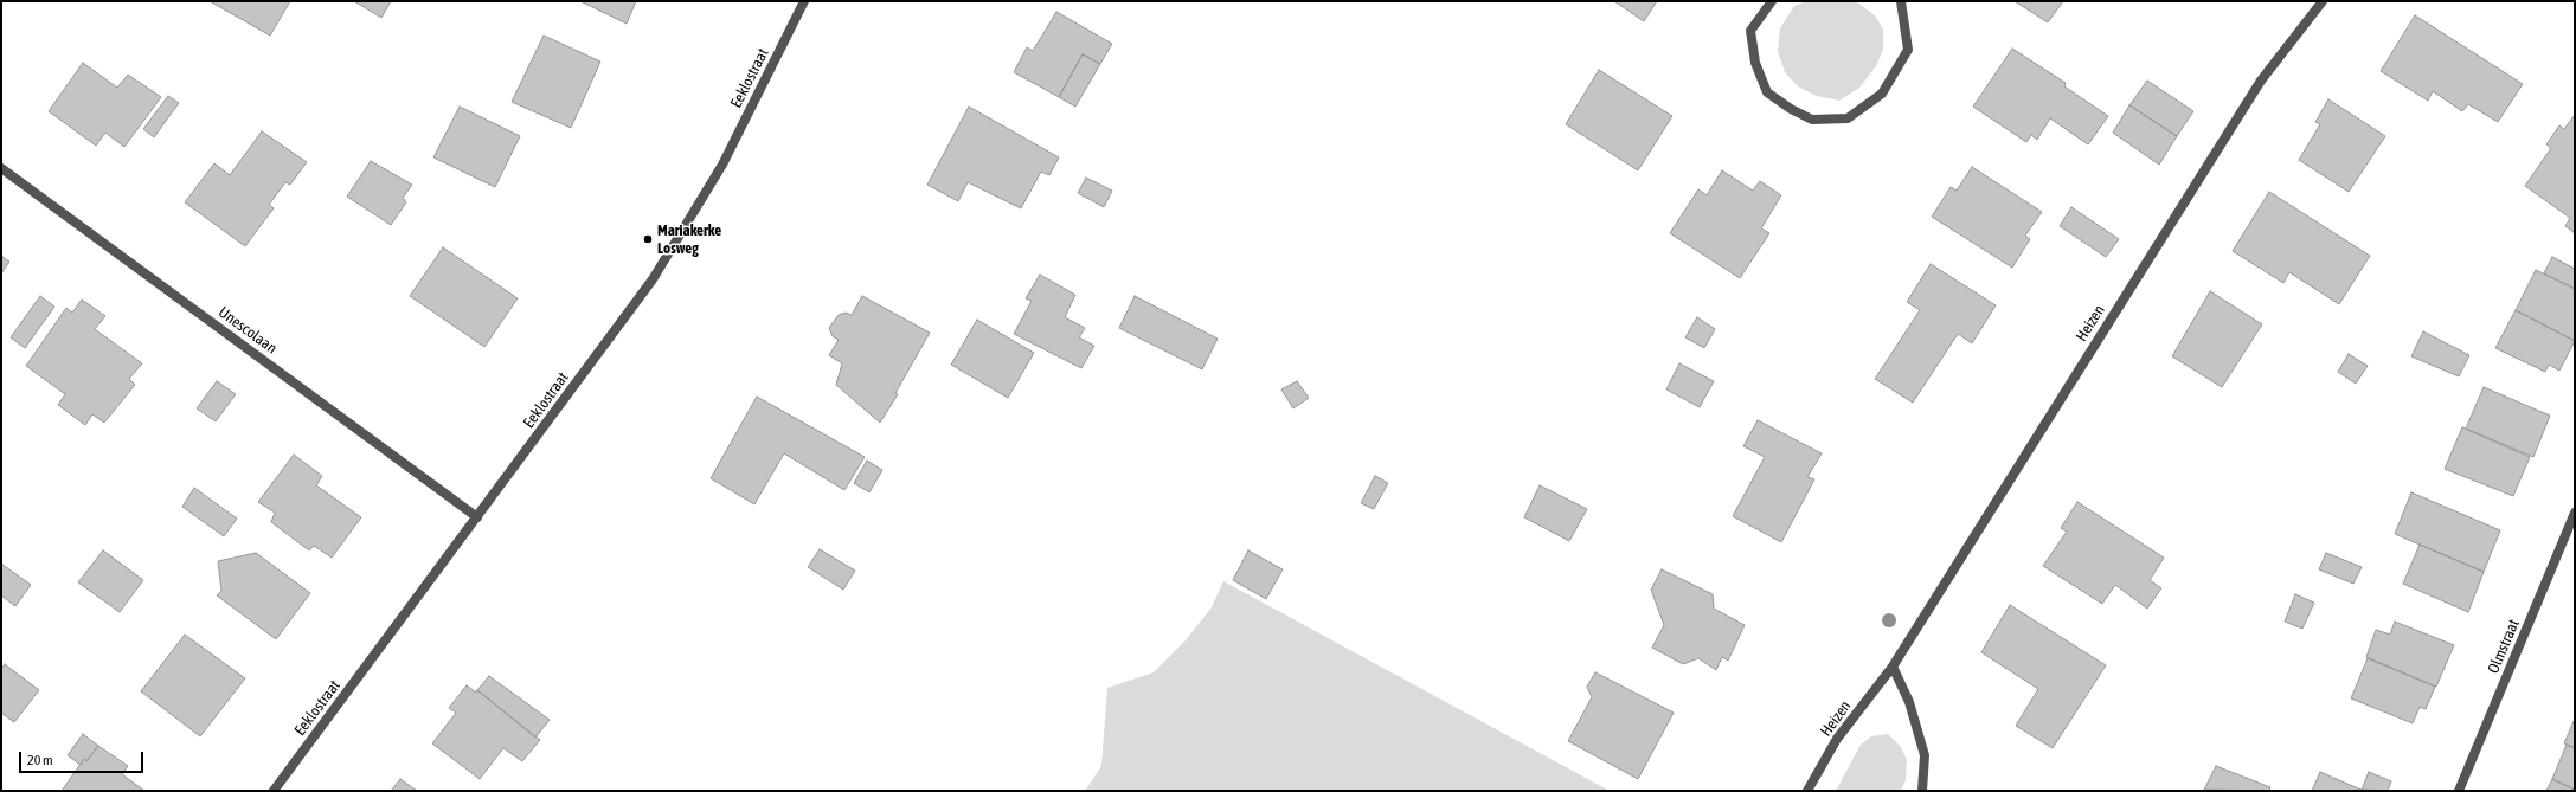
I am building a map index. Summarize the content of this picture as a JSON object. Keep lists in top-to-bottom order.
{
  "streets": {
    "street": [
      "Eeklostraat",
      "Heizen",
      "Unescolaan",
      "Olmstraat"
    ]
  },
  "crossings": [
    ["Eeklostraat", "Unescolaan"]
  ],
  "places": ["Mariakerke Losweg"],
  "scale_bar": "20 m"
}
